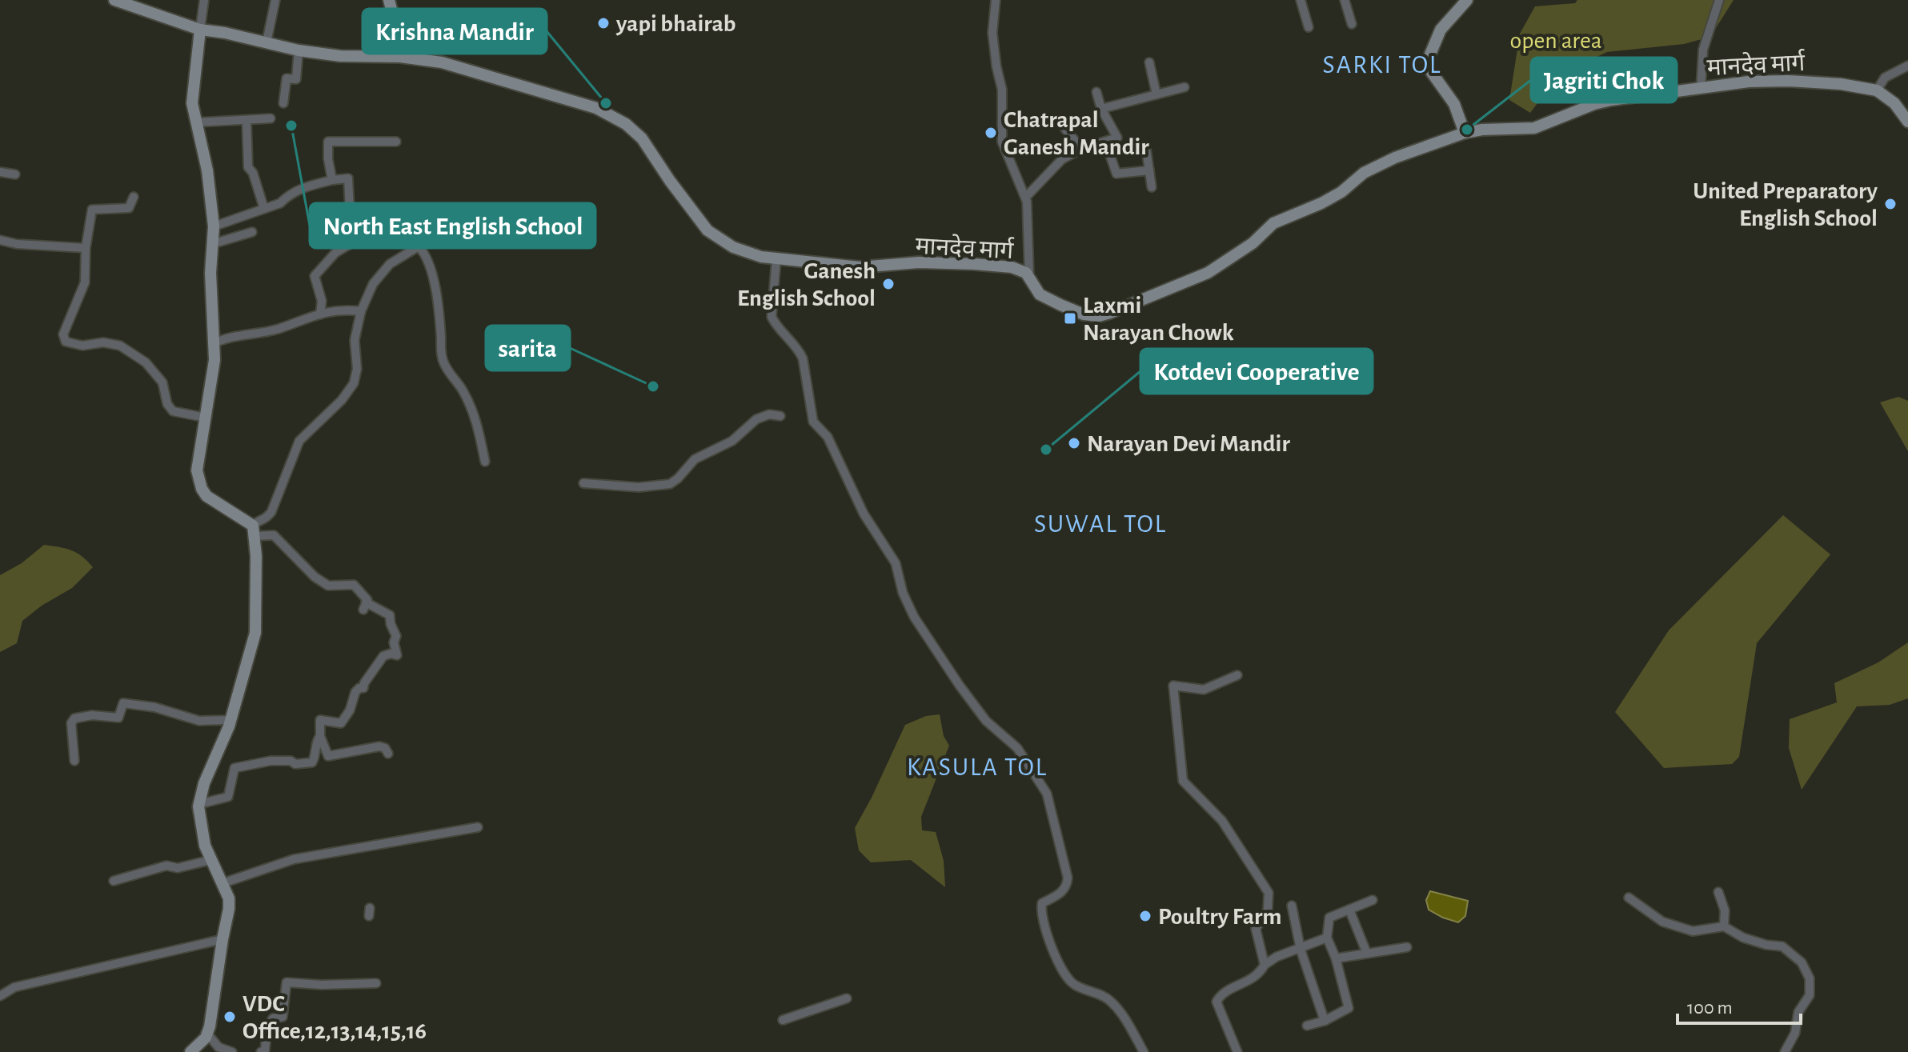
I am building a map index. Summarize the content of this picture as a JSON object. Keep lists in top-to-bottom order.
{
  "streets": {
    "main road": ["मानदेव मार्ग"]
  },
  "districts": ["SARKI TOL", "SUWAL TOL", "KASULA TOL"],
  "parks": ["open area"],
  "places": {
    "other": [
      "yapi bhairab",
      "Krishna Mandir",
      "North East English School",
      "Jagriti Chok",
      "Chatrapal Ganesh Mandir",
      "United Preparatory English School",
      "Ganesh English School",
      "sarita",
      "Narayan Devi Mandir",
      "Kotdevi Cooperative",
      "Poultry Farm",
      "VDC Office,12,13,14,15,16"
    ],
    "transit": ["Laxmi Narayan Chowk"]
  },
  "scale_bar": "100 m"
}
